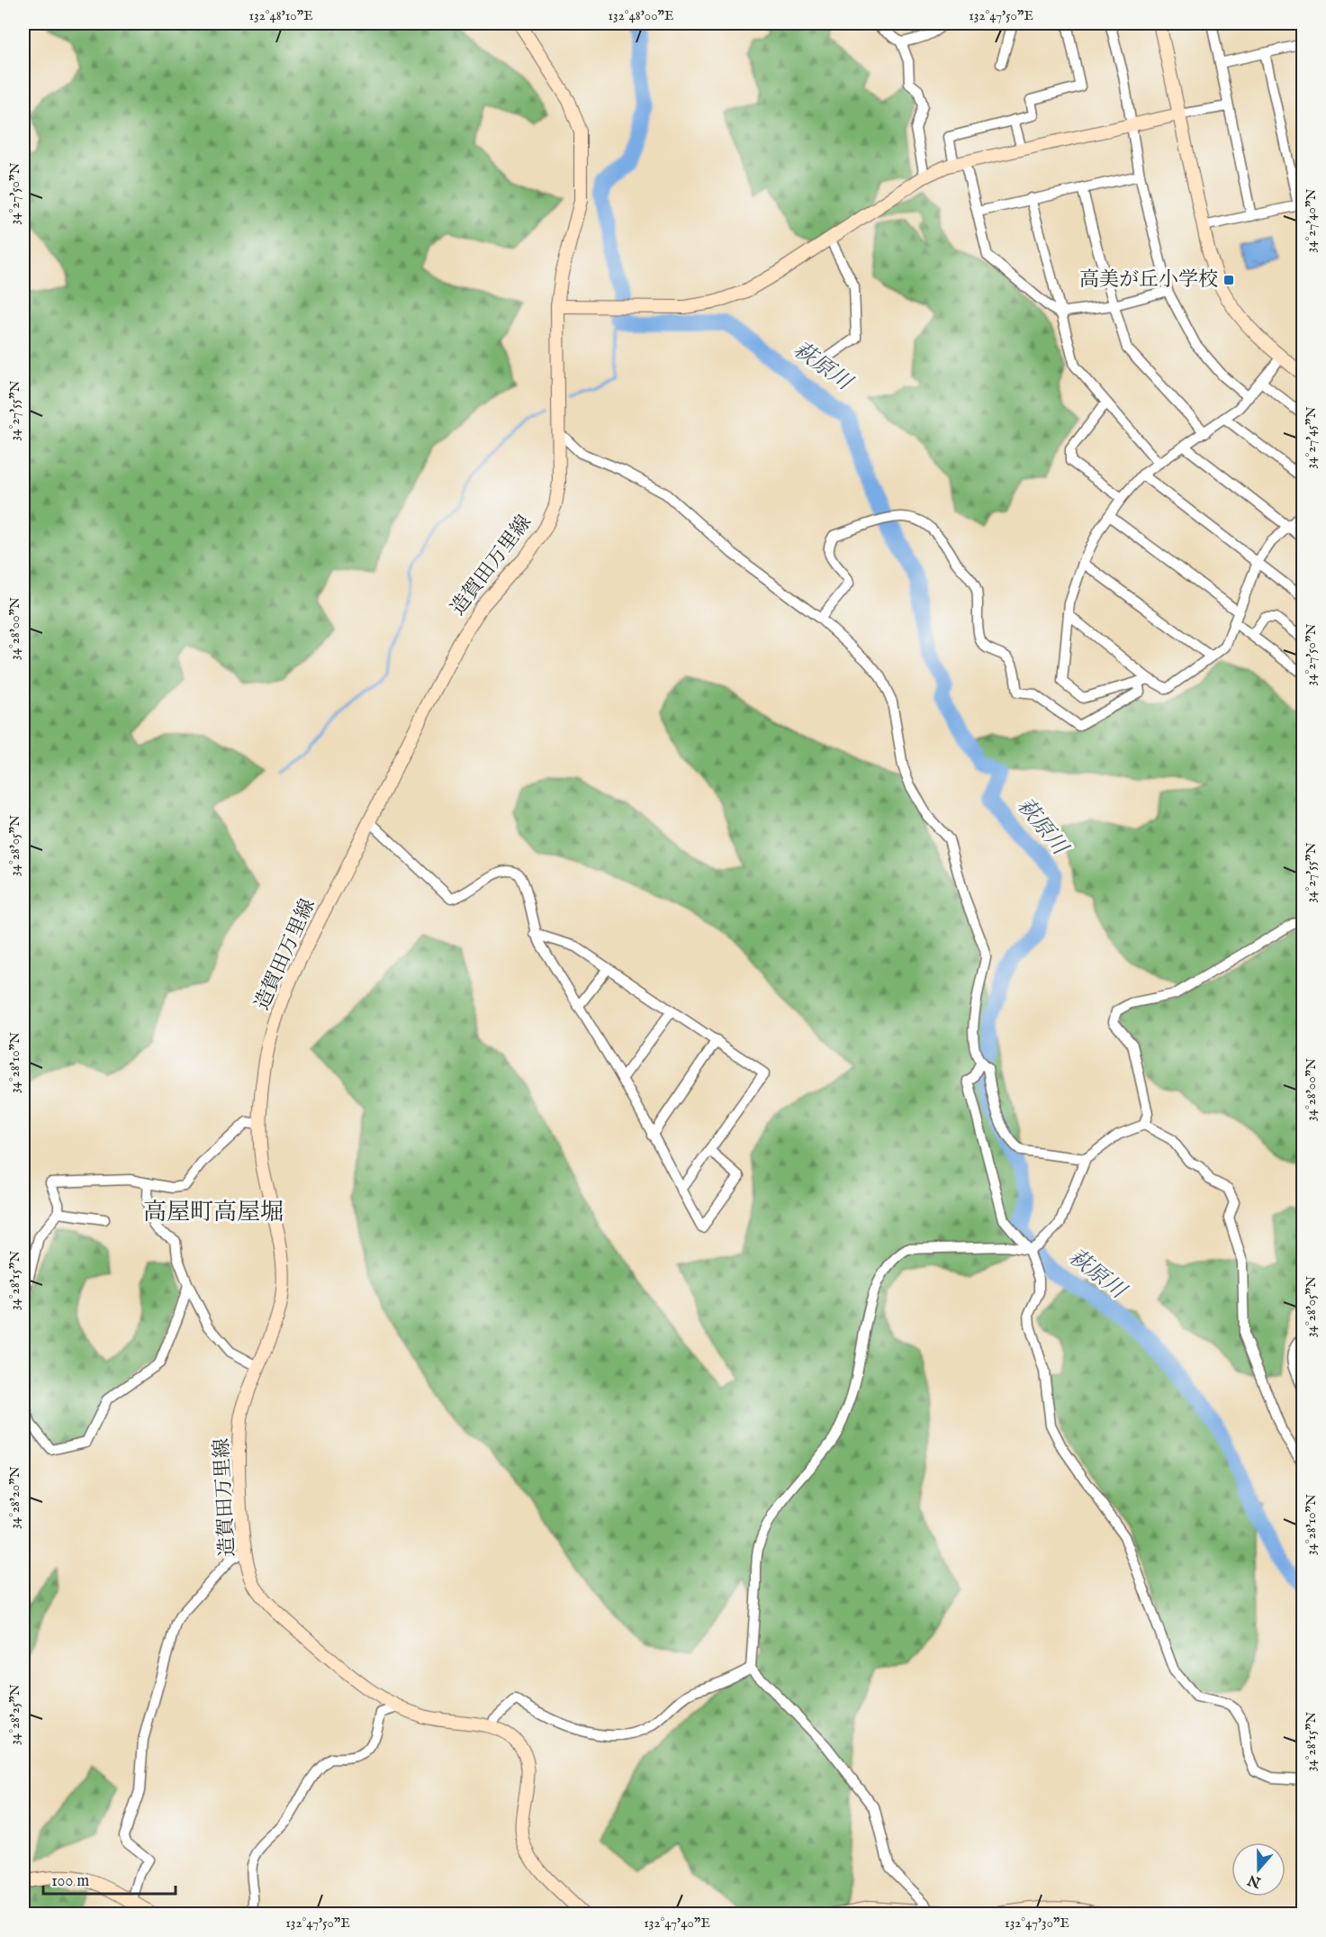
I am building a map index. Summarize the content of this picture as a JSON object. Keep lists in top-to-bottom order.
{
  "streets": {
    "main road": ["造賀田万里線"]
  },
  "districts": ["高屋町高屋堀"],
  "water": ["萩原川"],
  "places": {
    "transit": ["高美が丘小学校"]
  },
  "scale_bar": "100 m",
  "north": "bottom",
  "coordinates": [
    "132°48'10\"E",
    "132°48'00\"E",
    "132°47'50\"E",
    "34°27'50\"N",
    "34°27'40\"N",
    "34°27'55\"N",
    "34°27'45\"N",
    "34°28'00\"N",
    "34°28'05\"N",
    "34°28'10\"N",
    "34°28'15\"N",
    "34°28'20\"N",
    "34°28'25\"N",
    "132°47'40\"E",
    "132°47'30\"E"
  ]
}
